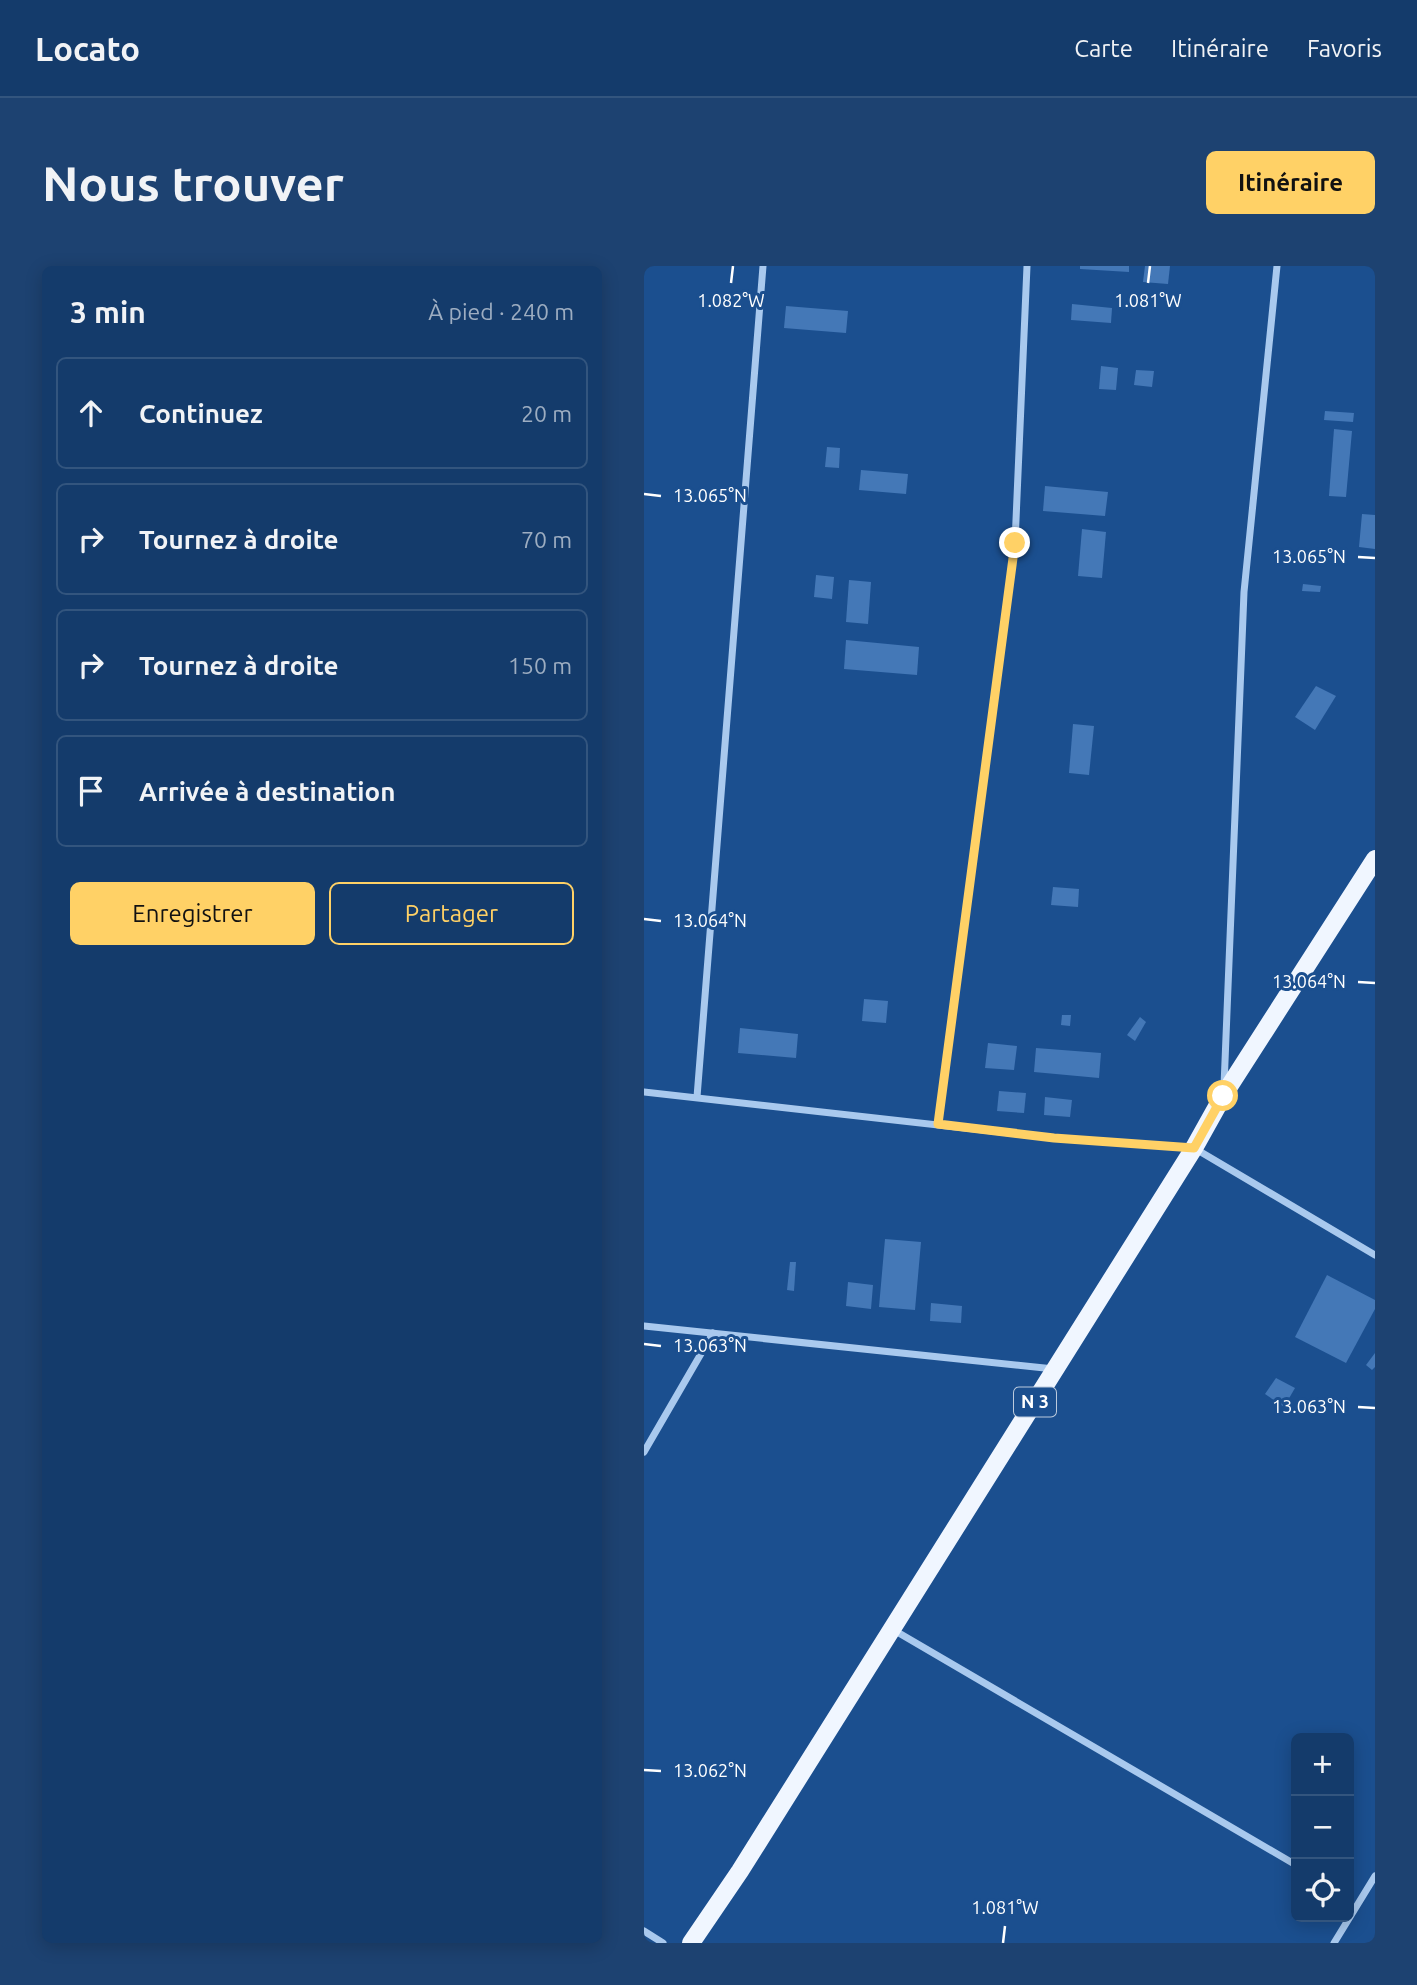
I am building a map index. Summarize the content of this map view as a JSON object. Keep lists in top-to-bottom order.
{
  "streets": {
    "main road": ["N 3"]
  },
  "page": {
    "header": "Locato",
    "nav": ["Carte", "Itinéraire", "Favoris"],
    "buttons": [
      "Itinéraire",
      ["Enregistrer", "Partager"]
    ],
    "title": "Nous trouver",
    "heading": ["3 min", "À pied · 240 m"],
    "list": [
      ["Continuez", "20 m"],
      ["Tournez à droite", "70 m"],
      ["Tournez à droite", "150 m"],
      "Arrivée à destination"
    ],
    "map_buttons": ["+", "−"]
  },
  "coordinates": [
    "1.081°W",
    "1.082°W",
    "13.065°N",
    "13.064°N",
    "13.063°N",
    "13.062°N"
  ]
}
